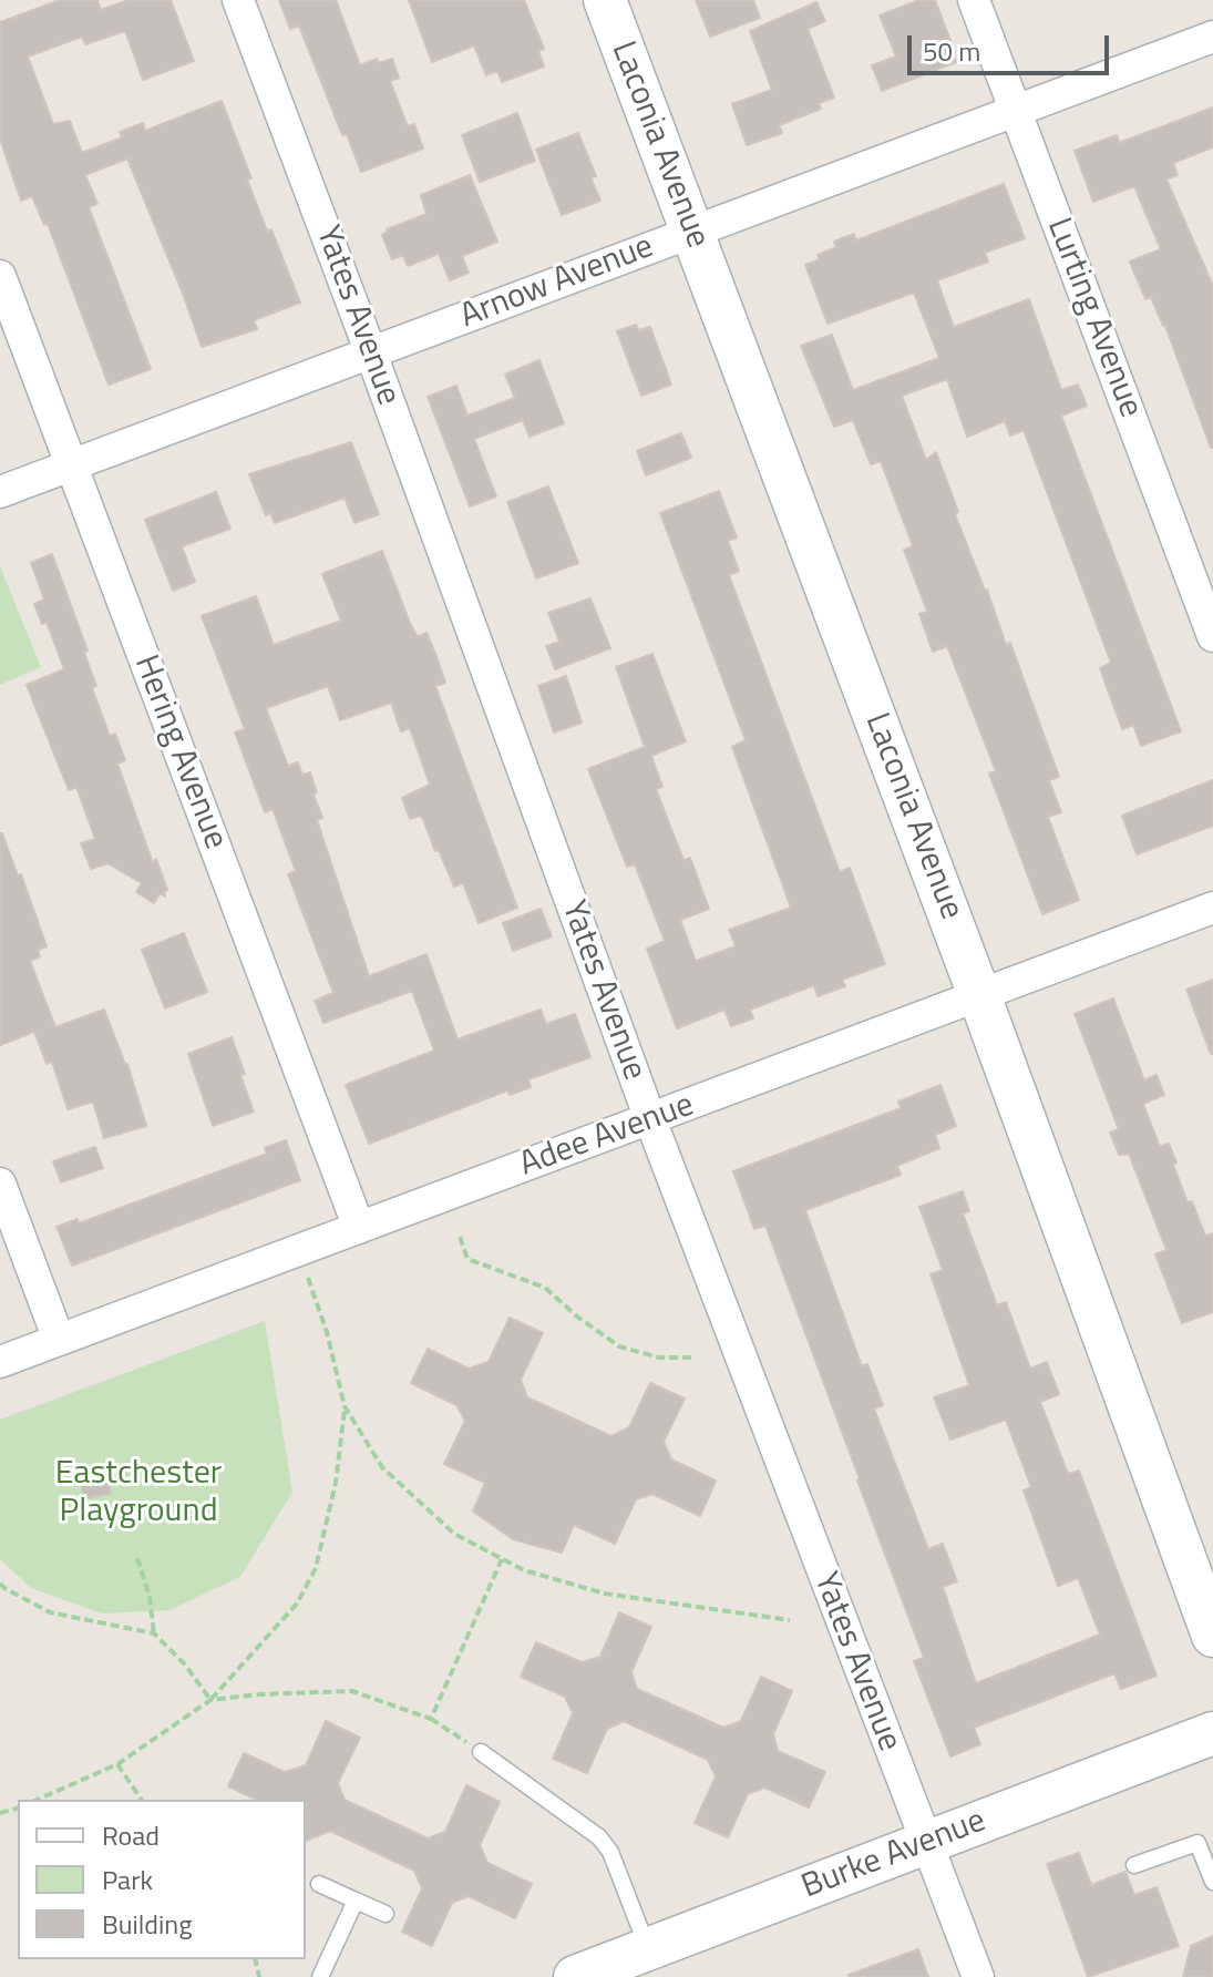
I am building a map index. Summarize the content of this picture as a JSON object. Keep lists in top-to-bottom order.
{
  "streets": {
    "street": [
      "Laconia Avenue",
      "Arnow Avenue",
      "Yates Avenue",
      "Lurting Avenue",
      "Hering Avenue",
      "Adee Avenue",
      "Burke Avenue"
    ]
  },
  "crossings": [
    ["Laconia Avenue", "Arnow Avenue"],
    ["Laconia Avenue", "Adee Avenue"],
    ["Arnow Avenue", "Yates Avenue"],
    ["Arnow Avenue", "Lurting Avenue"],
    ["Arnow Avenue", "Hering Avenue"],
    ["Yates Avenue", "Adee Avenue"],
    ["Yates Avenue", "Burke Avenue"],
    ["Hering Avenue", "Adee Avenue"]
  ],
  "parks": ["Eastchester Playground"],
  "legend": ["Road", "Park", "Building"],
  "scale_bar": "50 m"
}
